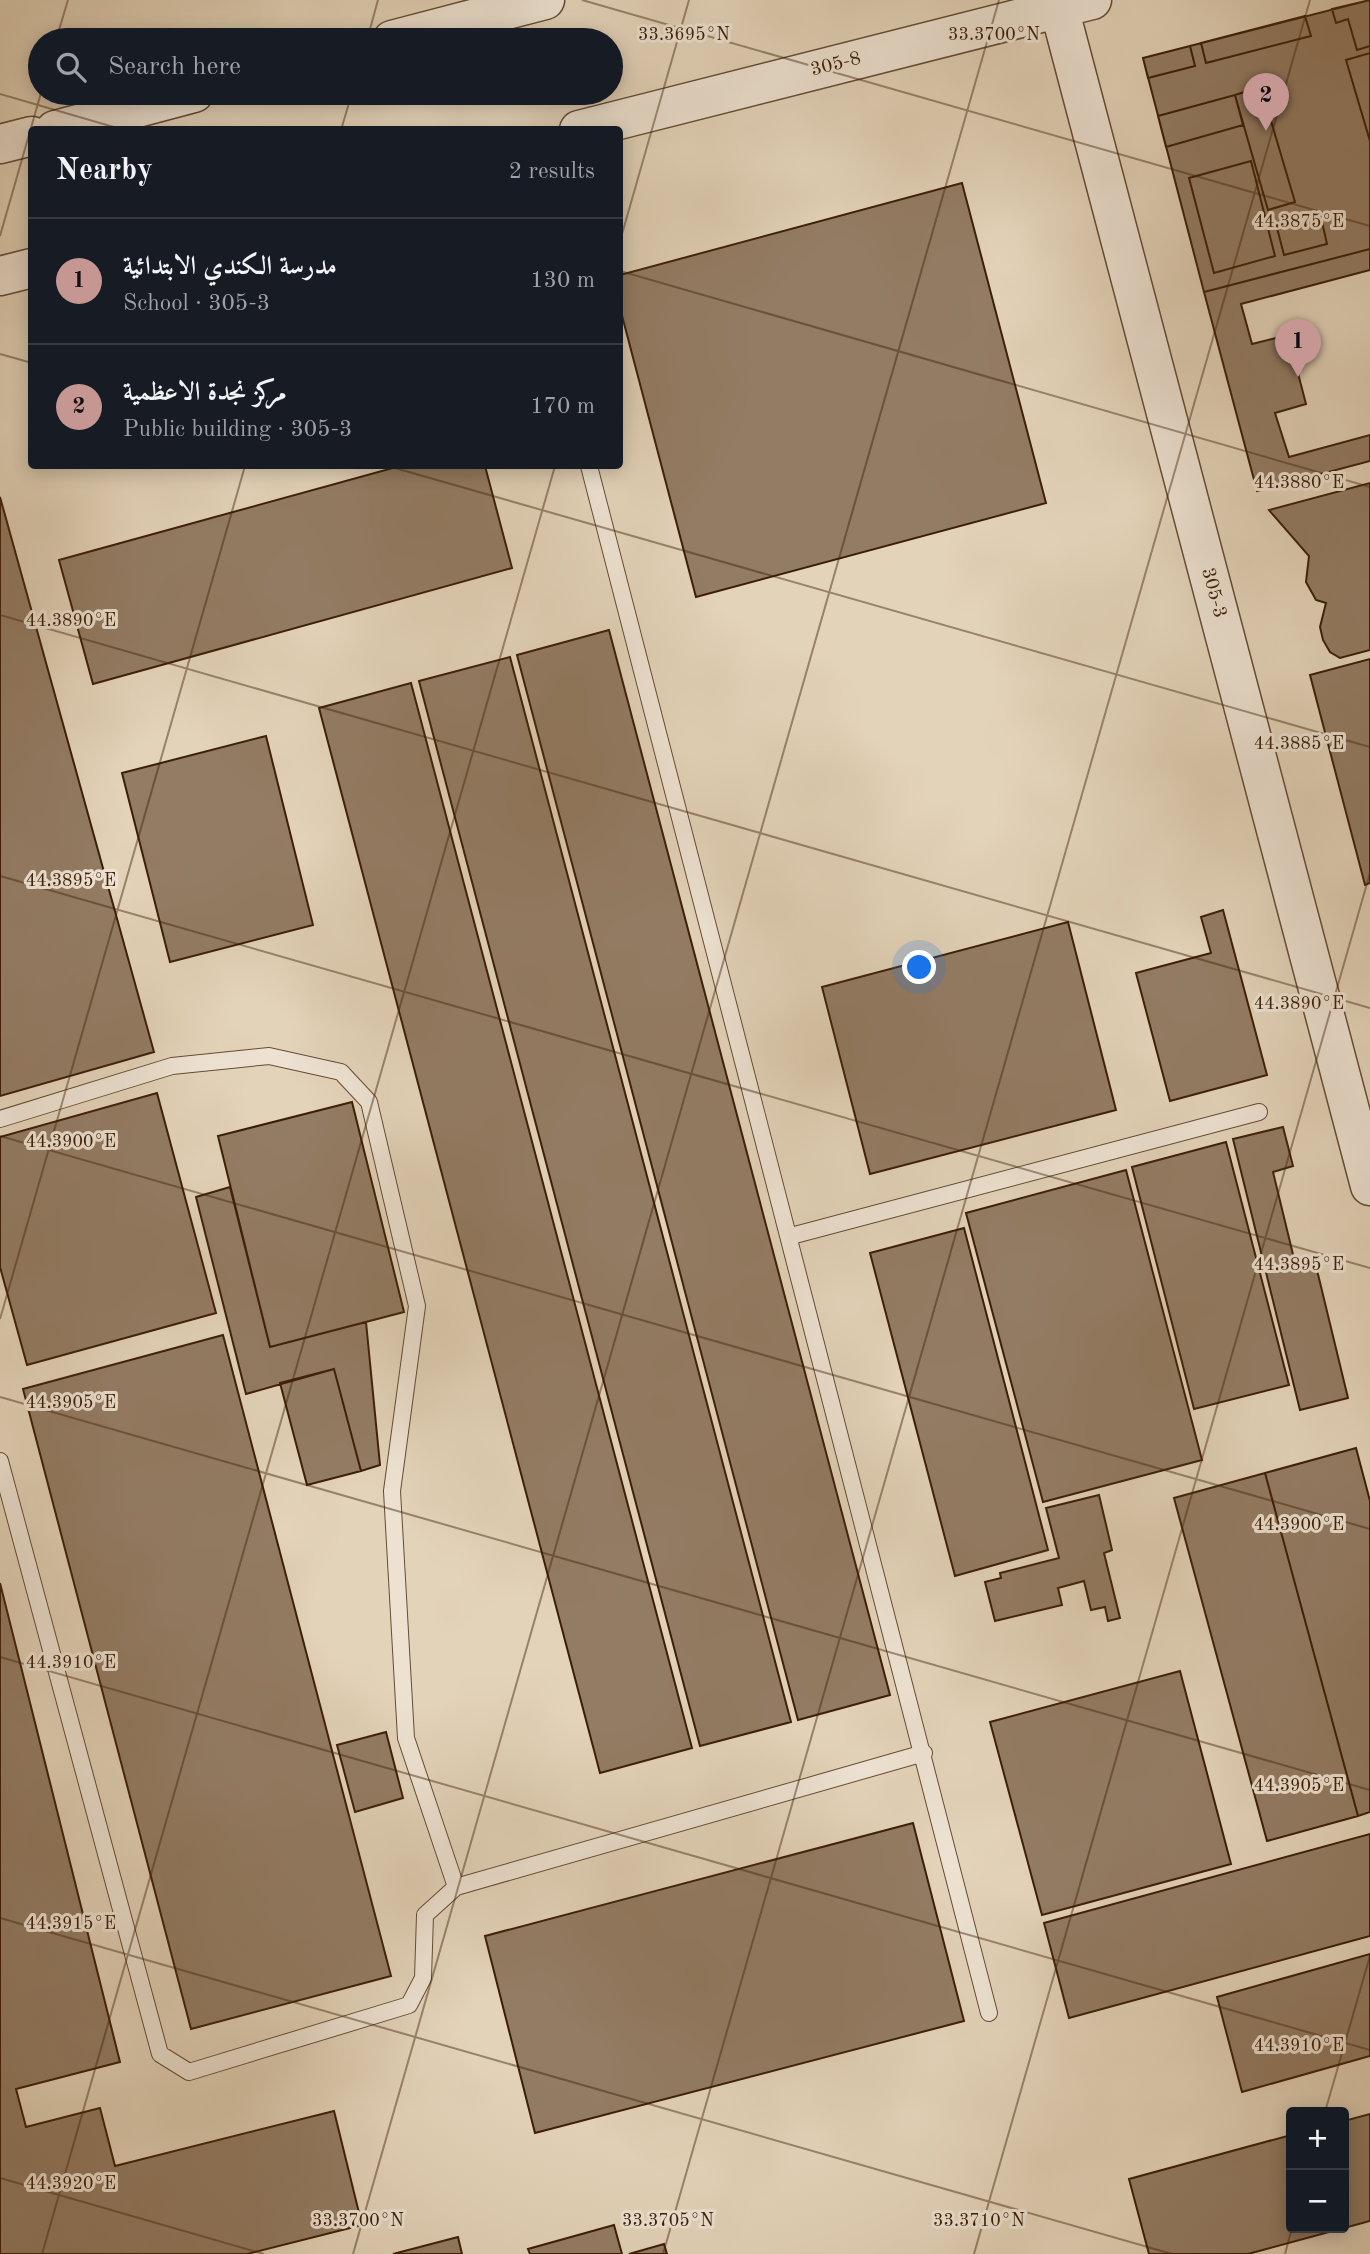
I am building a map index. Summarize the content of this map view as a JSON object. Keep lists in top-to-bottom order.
{
  "streets": {
    "street": ["305-8", "305-3"]
  },
  "crossings": [
    ["305-8", "305-3"]
  ],
  "page": {
    "search": "Search here",
    "pins": ["2", "1"],
    "heading": ["Nearby", "2 results"],
    "list": [
      {
        "mark": "1",
        "name": "مدرسة الكندي الابتدائية",
        "note": "School · 305-3",
        "value": "130 m"
      },
      {
        "mark": "2",
        "name": "مركز نجدة الاعظمية",
        "note": "Public building · 305-3",
        "value": "170 m"
      }
    ],
    "map_buttons": ["+", "−"]
  },
  "coordinates": [
    "33.3695°N",
    "33.3700°N",
    "44.3875°E",
    "44.3880°E",
    "44.3890°E",
    "44.3885°E",
    "44.3895°E",
    "44.3900°E",
    "44.3905°E",
    "44.3910°E",
    "44.3915°E",
    "44.3920°E",
    "33.3705°N",
    "33.3710°N"
  ]
}
